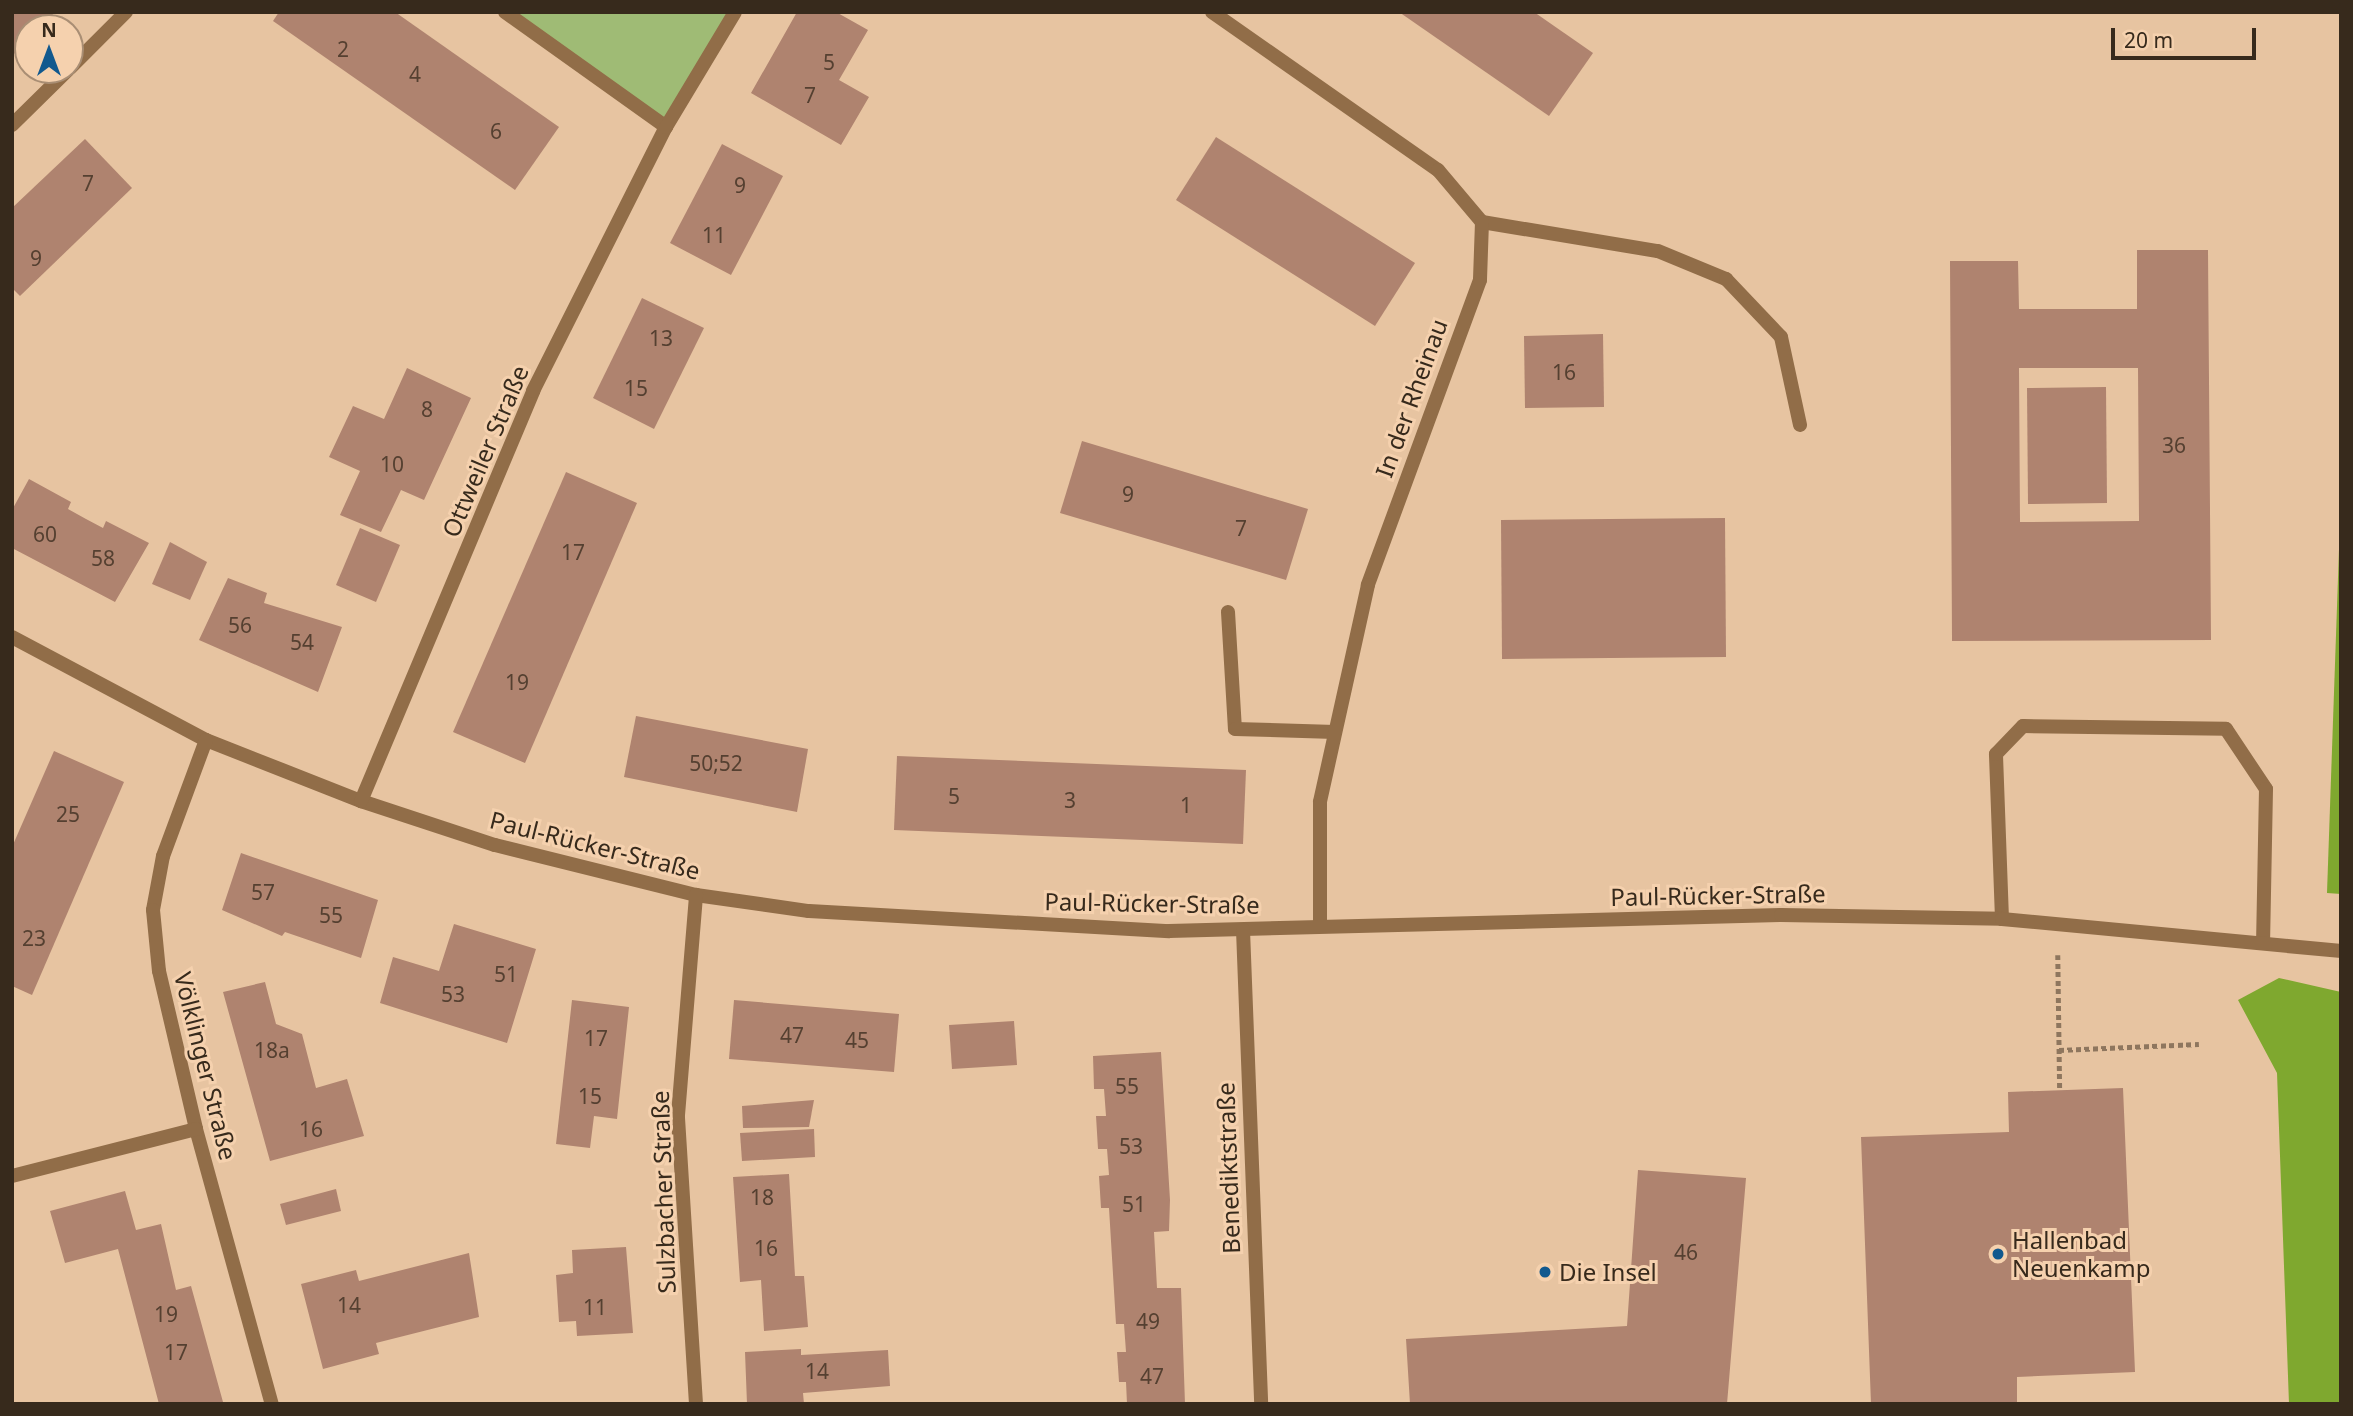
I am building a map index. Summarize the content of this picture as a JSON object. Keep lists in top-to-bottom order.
{
  "streets": {
    "street": [
      "In der Rheinau",
      "Ottweiler Straße",
      "Paul-Rücker-Straße",
      "Völklinger Straße",
      "Benediktstraße",
      "Sulzbacher Straße"
    ]
  },
  "crossings": [
    ["In der Rheinau", "Paul-Rücker-Straße"],
    ["Ottweiler Straße", "Paul-Rücker-Straße"],
    ["Paul-Rücker-Straße", "Völklinger Straße"],
    ["Paul-Rücker-Straße", "Benediktstraße"],
    ["Paul-Rücker-Straße", "Sulzbacher Straße"]
  ],
  "places": ["Hallenbad Neuenkamp", "Die Insel"],
  "house_numbers": [
    "2",
    "5",
    "4",
    "7",
    "6",
    "7",
    "9",
    "11",
    "9",
    "13",
    "16",
    "15",
    "8",
    "36",
    "10",
    "9",
    "7",
    "60",
    "17",
    "58",
    "56",
    "54",
    "19",
    "50;52",
    "5",
    "3",
    "1",
    "25",
    "57",
    "55",
    "23",
    "51",
    "53",
    "47",
    "17",
    "45",
    "18a",
    "55",
    "15",
    "16",
    "53",
    "18",
    "51",
    "16",
    "46",
    "14",
    "11",
    "19",
    "49",
    "17",
    "14",
    "47"
  ],
  "scale_bar": "20 m",
  "north": "top"
}
